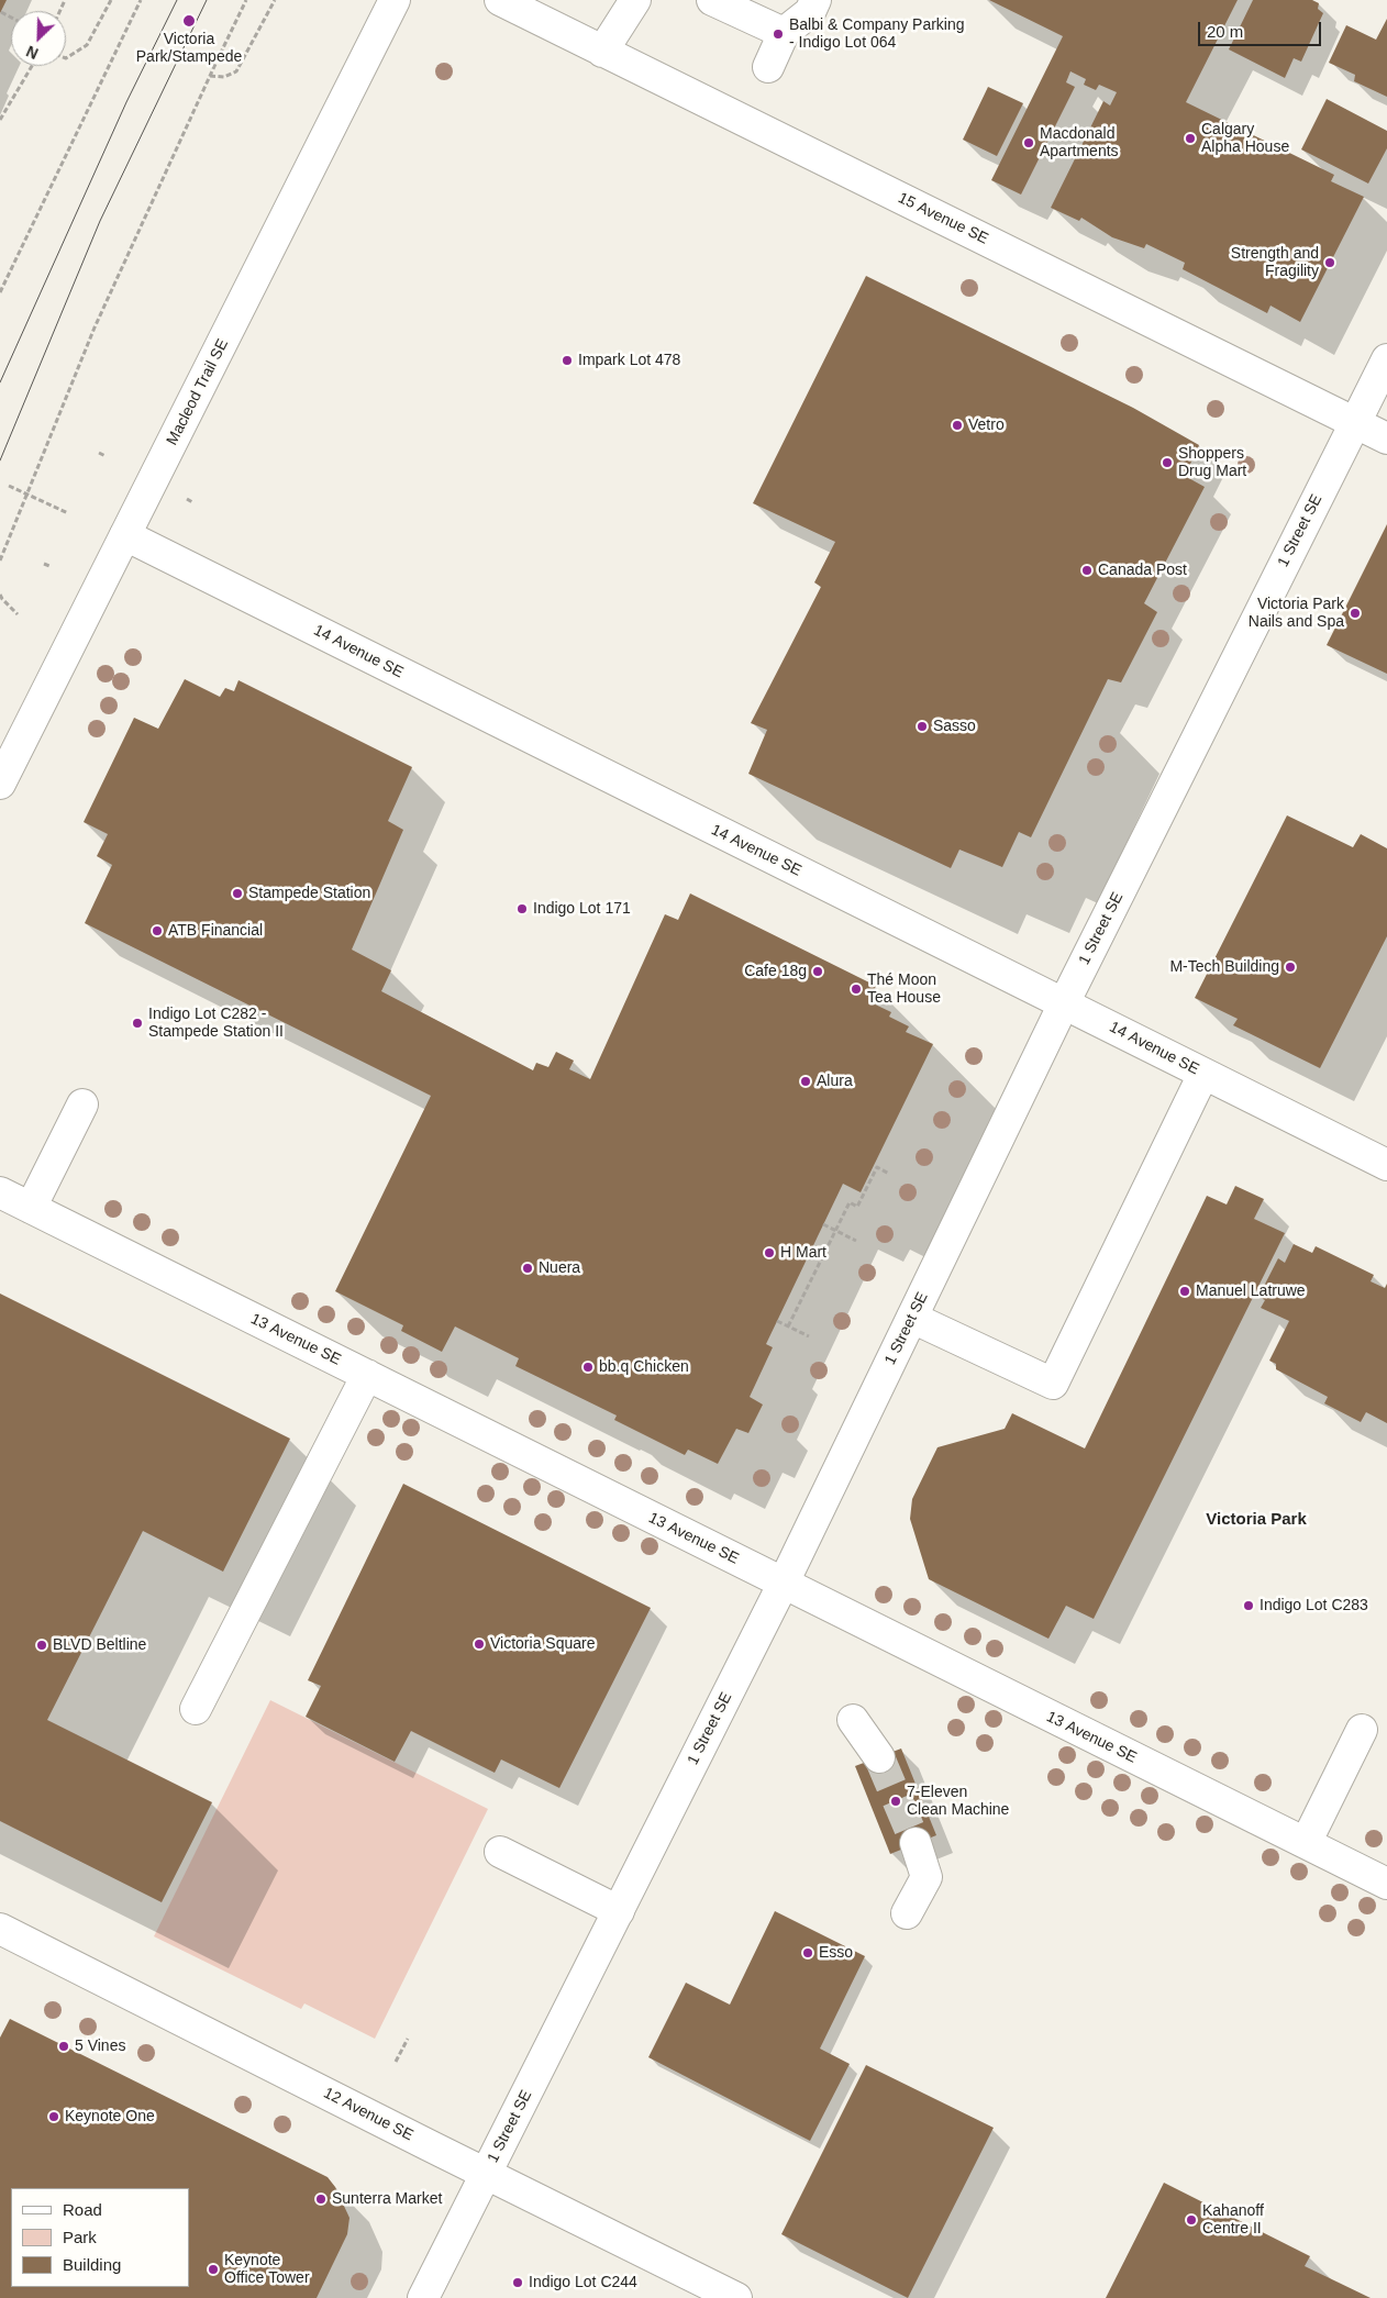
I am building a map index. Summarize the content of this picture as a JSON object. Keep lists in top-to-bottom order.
{
  "streets": {
    "street": [
      "15 Avenue SE",
      "Macleod Trail SE",
      "1 Street SE",
      "14 Avenue SE",
      "13 Avenue SE",
      "12 Avenue SE"
    ]
  },
  "crossings": [
    ["15 Avenue SE", "1 Street SE"],
    ["Macleod Trail SE", "14 Avenue SE"],
    ["1 Street SE", "14 Avenue SE"],
    ["1 Street SE", "13 Avenue SE"],
    ["1 Street SE", "12 Avenue SE"]
  ],
  "districts": ["Victoria Park"],
  "places": [
    "Victoria Park/Stampede",
    "Balbi & Company Parking - Indigo Lot 064",
    "Calgary Alpha House",
    "Macdonald Apartments",
    "Strength and Fragility",
    "Impark Lot 478",
    "Vetro",
    "Shoppers Drug Mart",
    "Canada Post",
    "Victoria Park Nails and Spa",
    "Sasso",
    "Stampede Station",
    "Indigo Lot 171",
    "ATB Financial",
    "M-Tech Building",
    "Cafe 18g",
    "Thé Moon Tea House",
    "Indigo Lot C282 - Stampede Station II",
    "Alura",
    "H Mart",
    "Nuera",
    "Manuel Latruwe",
    "bb.q Chicken",
    "Indigo Lot C283",
    "Victoria Square",
    "BLVD Beltline",
    "7-Eleven Clean Machine",
    "Esso",
    "5 Vines",
    "Keynote One",
    "Sunterra Market",
    "Kahanoff Centre II",
    "Keynote Office Tower",
    "Indigo Lot C244"
  ],
  "legend": ["Road", "Park", "Building"],
  "scale_bar": "20 m",
  "north": "bottom left"
}
